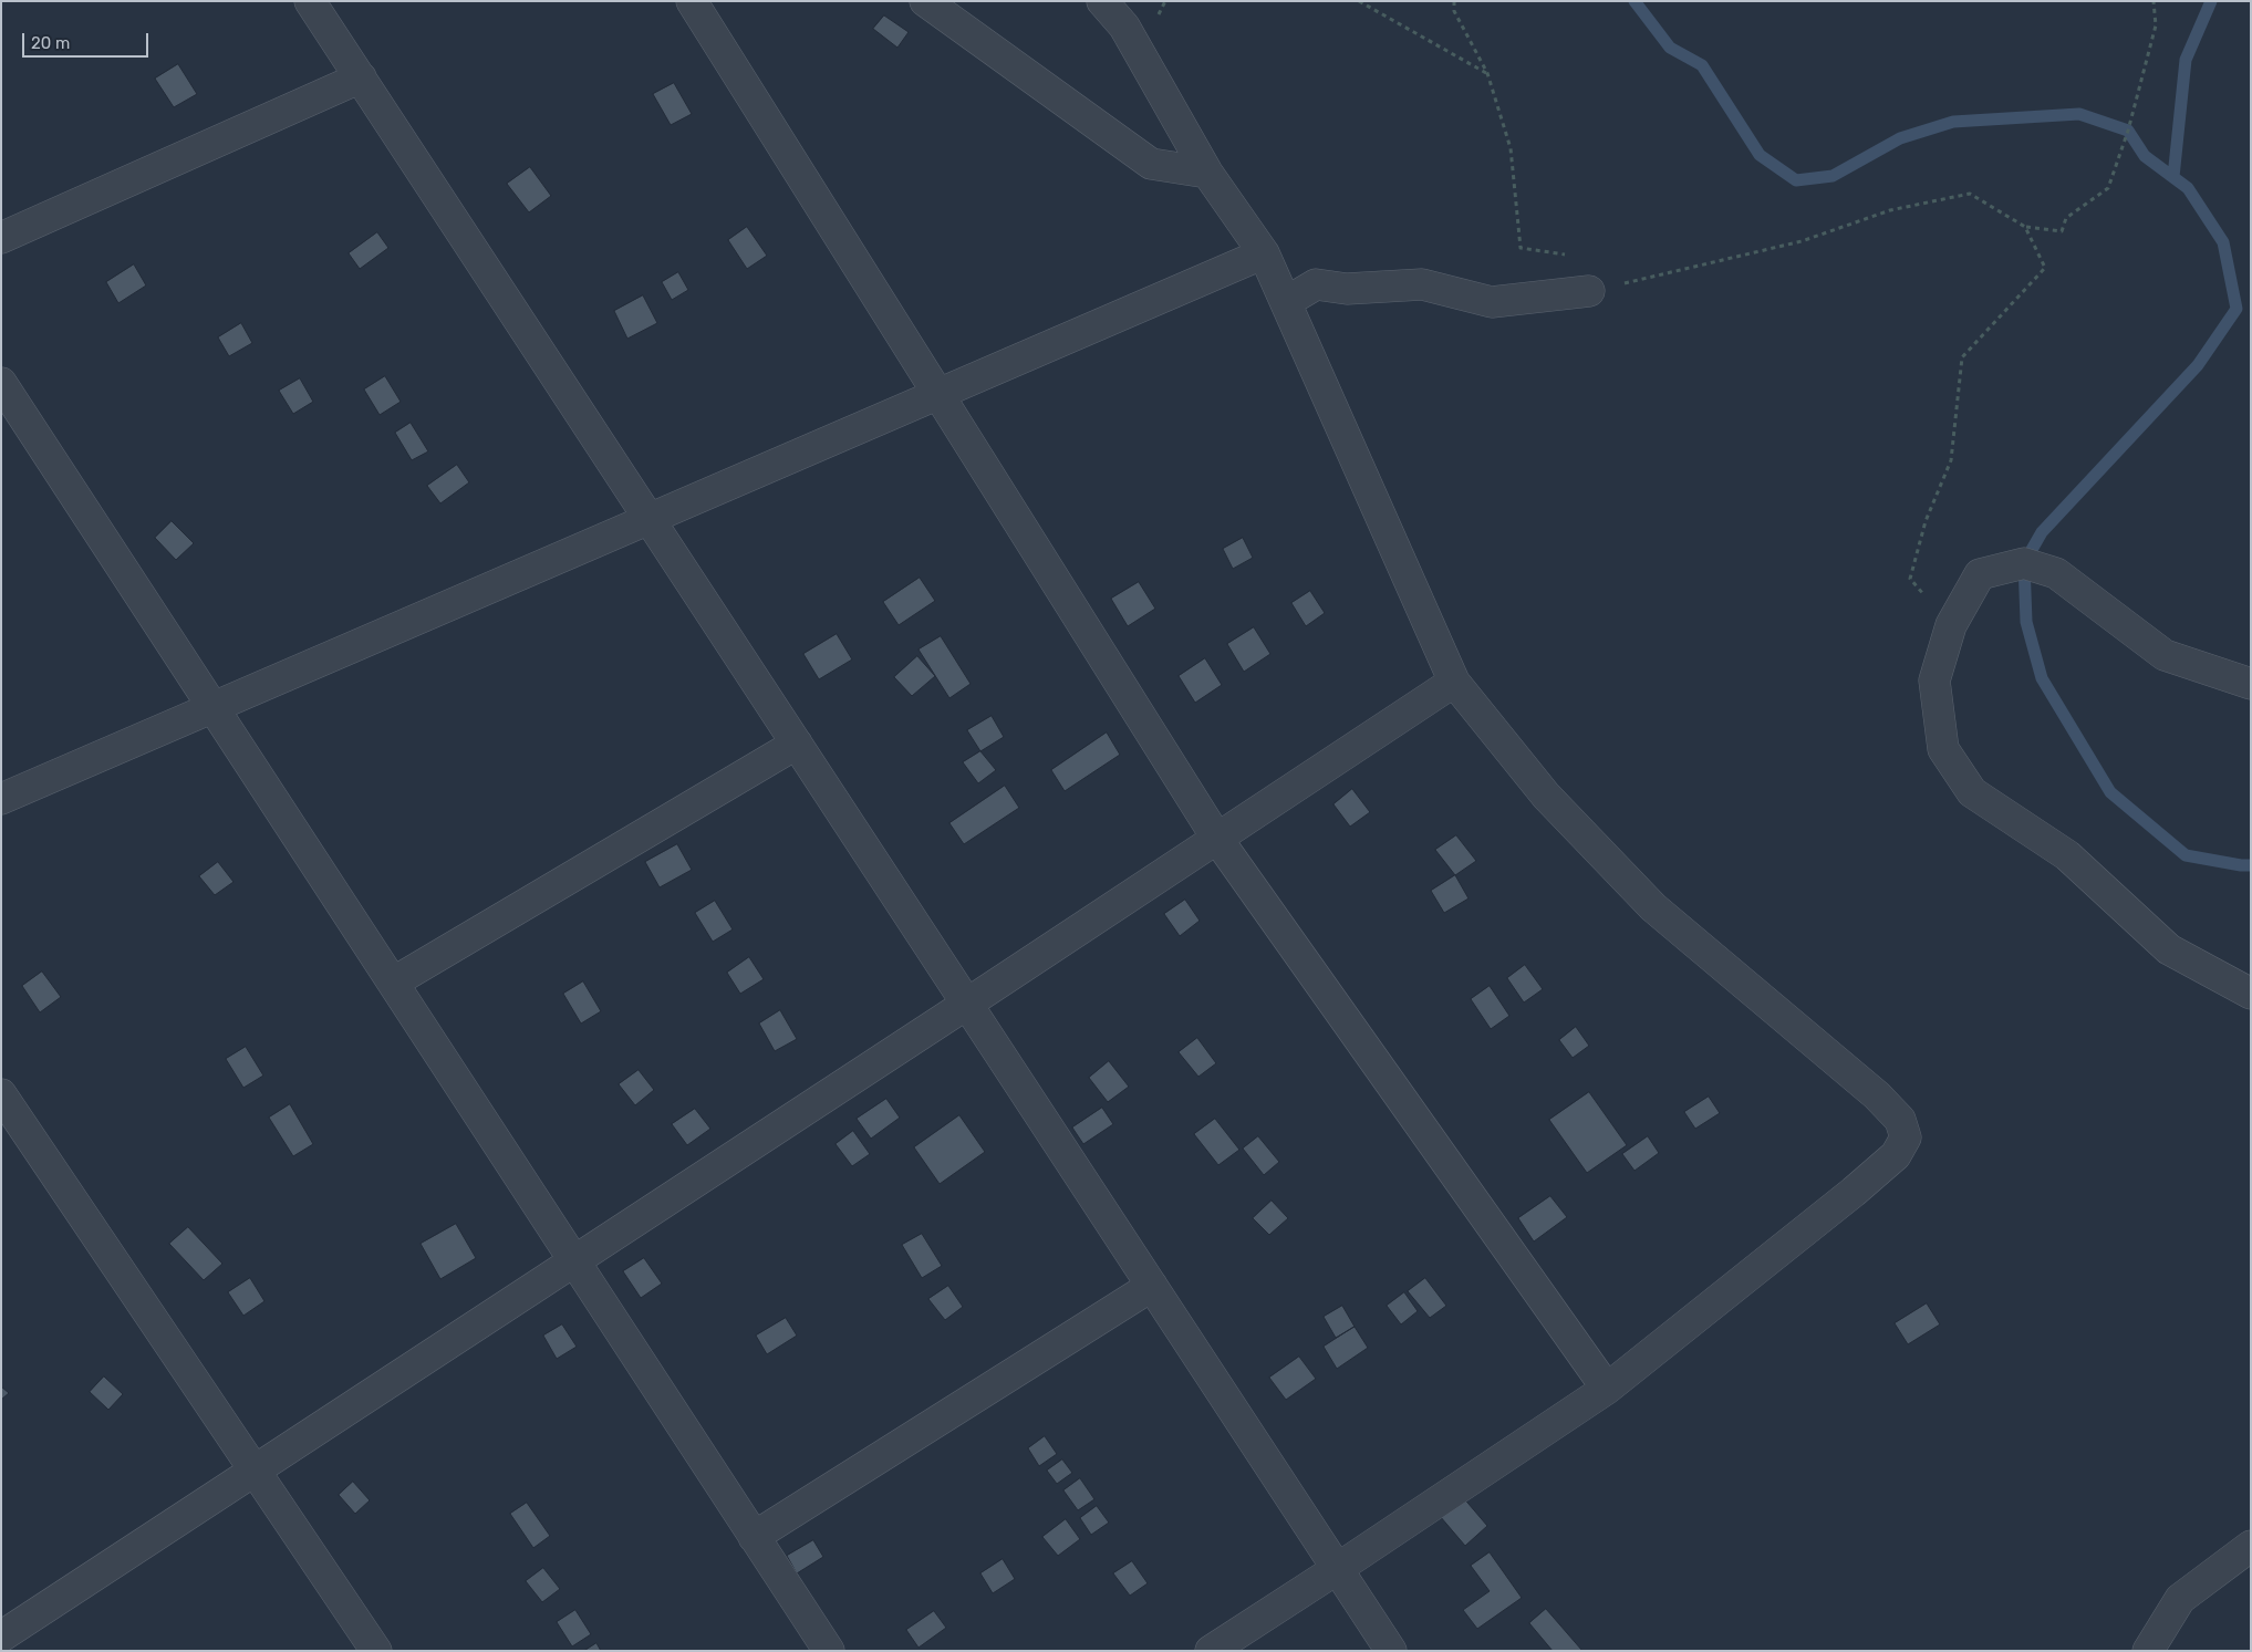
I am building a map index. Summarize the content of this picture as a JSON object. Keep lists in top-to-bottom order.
{
  "scale_bar": "20 m"
}
